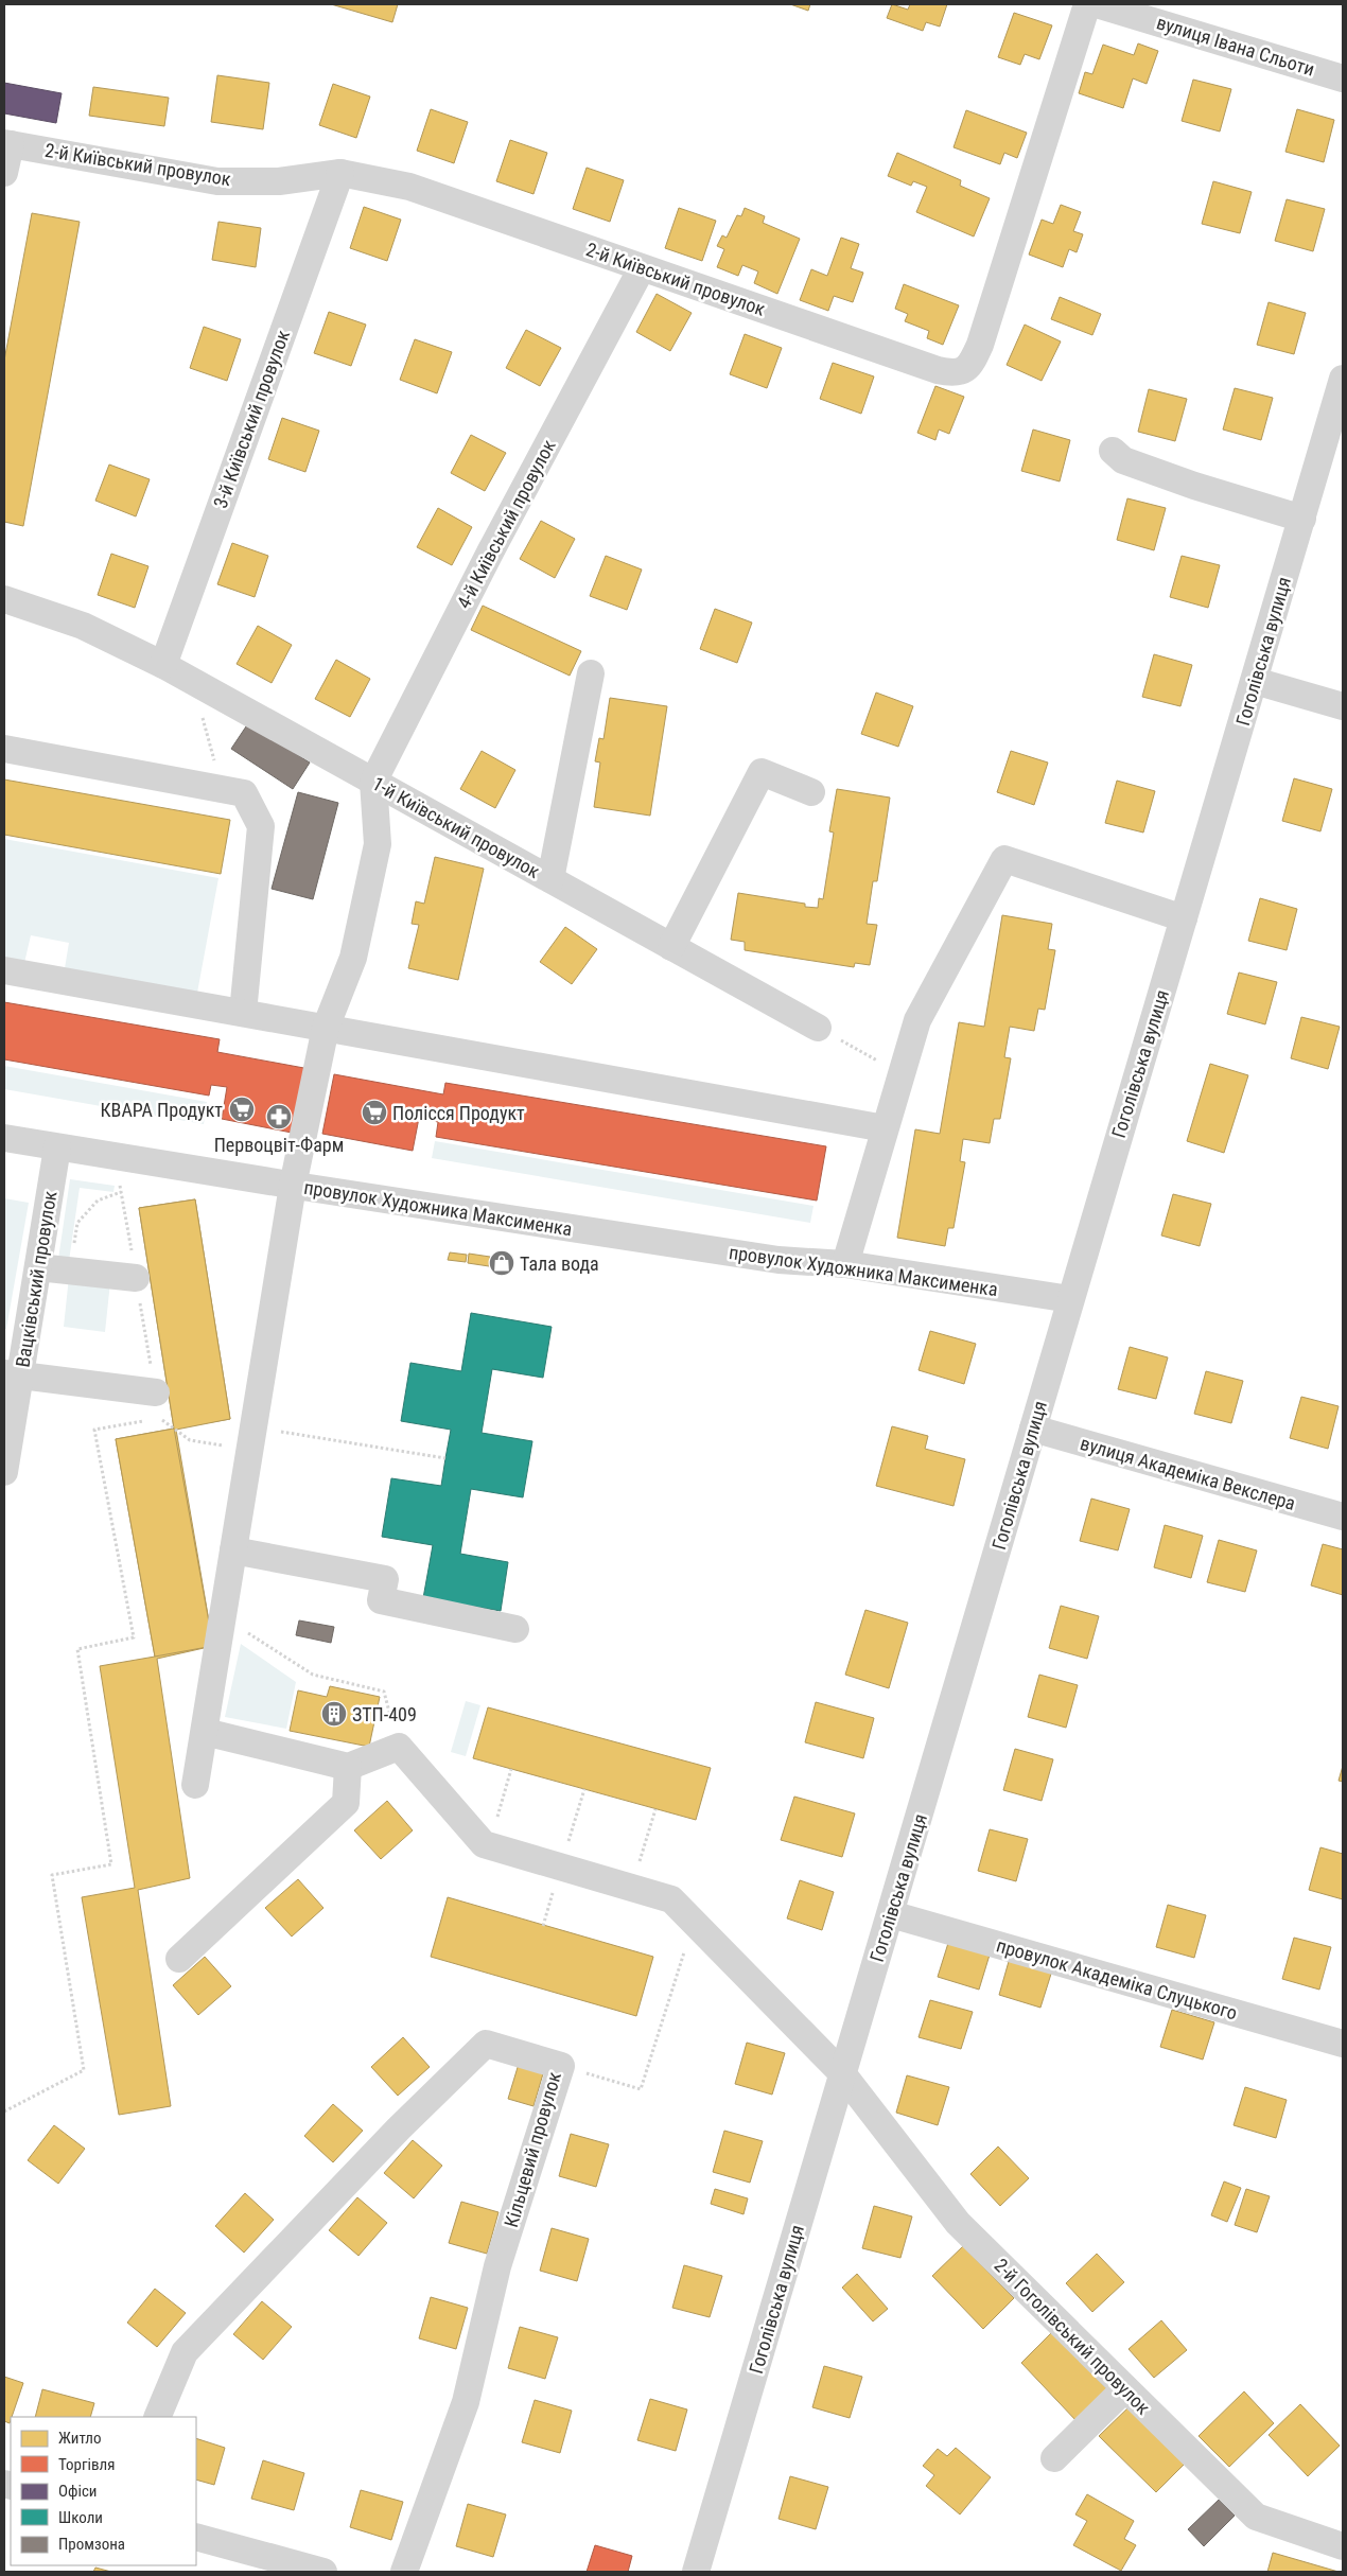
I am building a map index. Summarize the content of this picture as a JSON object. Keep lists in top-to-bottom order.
{
  "streets": {
    "street": [
      "вулиця Івана Сльоти",
      "2-й Київський провулок",
      "3-й Київський провулок",
      "4-й Київський провулок",
      "Гоголівська вулиця",
      "1-й Київський провулок",
      "провулок Художника Максименка",
      "Вацківський провулок",
      "вулиця Академіка Векслера",
      "провулок Академіка Слуцького",
      "Кільцевий провулок",
      "2-й Гоголівський провулок"
    ]
  },
  "crossings": [
    ["2-й Київський провулок", "3-й Київський провулок"],
    ["2-й Київський провулок", "4-й Київський провулок"],
    ["3-й Київський провулок", "1-й Київський провулок"],
    ["4-й Київський провулок", "1-й Київський провулок"],
    ["4-й Київський провулок", "провулок Художника Максименка"],
    ["Гоголівська вулиця", "провулок Художника Максименка"],
    ["Гоголівська вулиця", "вулиця Академіка Векслера"],
    ["Гоголівська вулиця", "провулок Академіка Слуцького"],
    ["Гоголівська вулиця", "2-й Гоголівський провулок"],
    ["1-й Київський провулок", "провулок Художника Максименка"]
  ],
  "places": {
    "supermarket": ["КВАРА Продукт", "Полісся Продукт"],
    "pharmacy": ["Первоцвіт-Фарм"],
    "shop": ["Тала вода"],
    "building": ["ЗТП-409"]
  },
  "legend": [
    "Житло",
    "Торгівля",
    "Офіси",
    "Школи",
    "Промзона"
  ]
}
